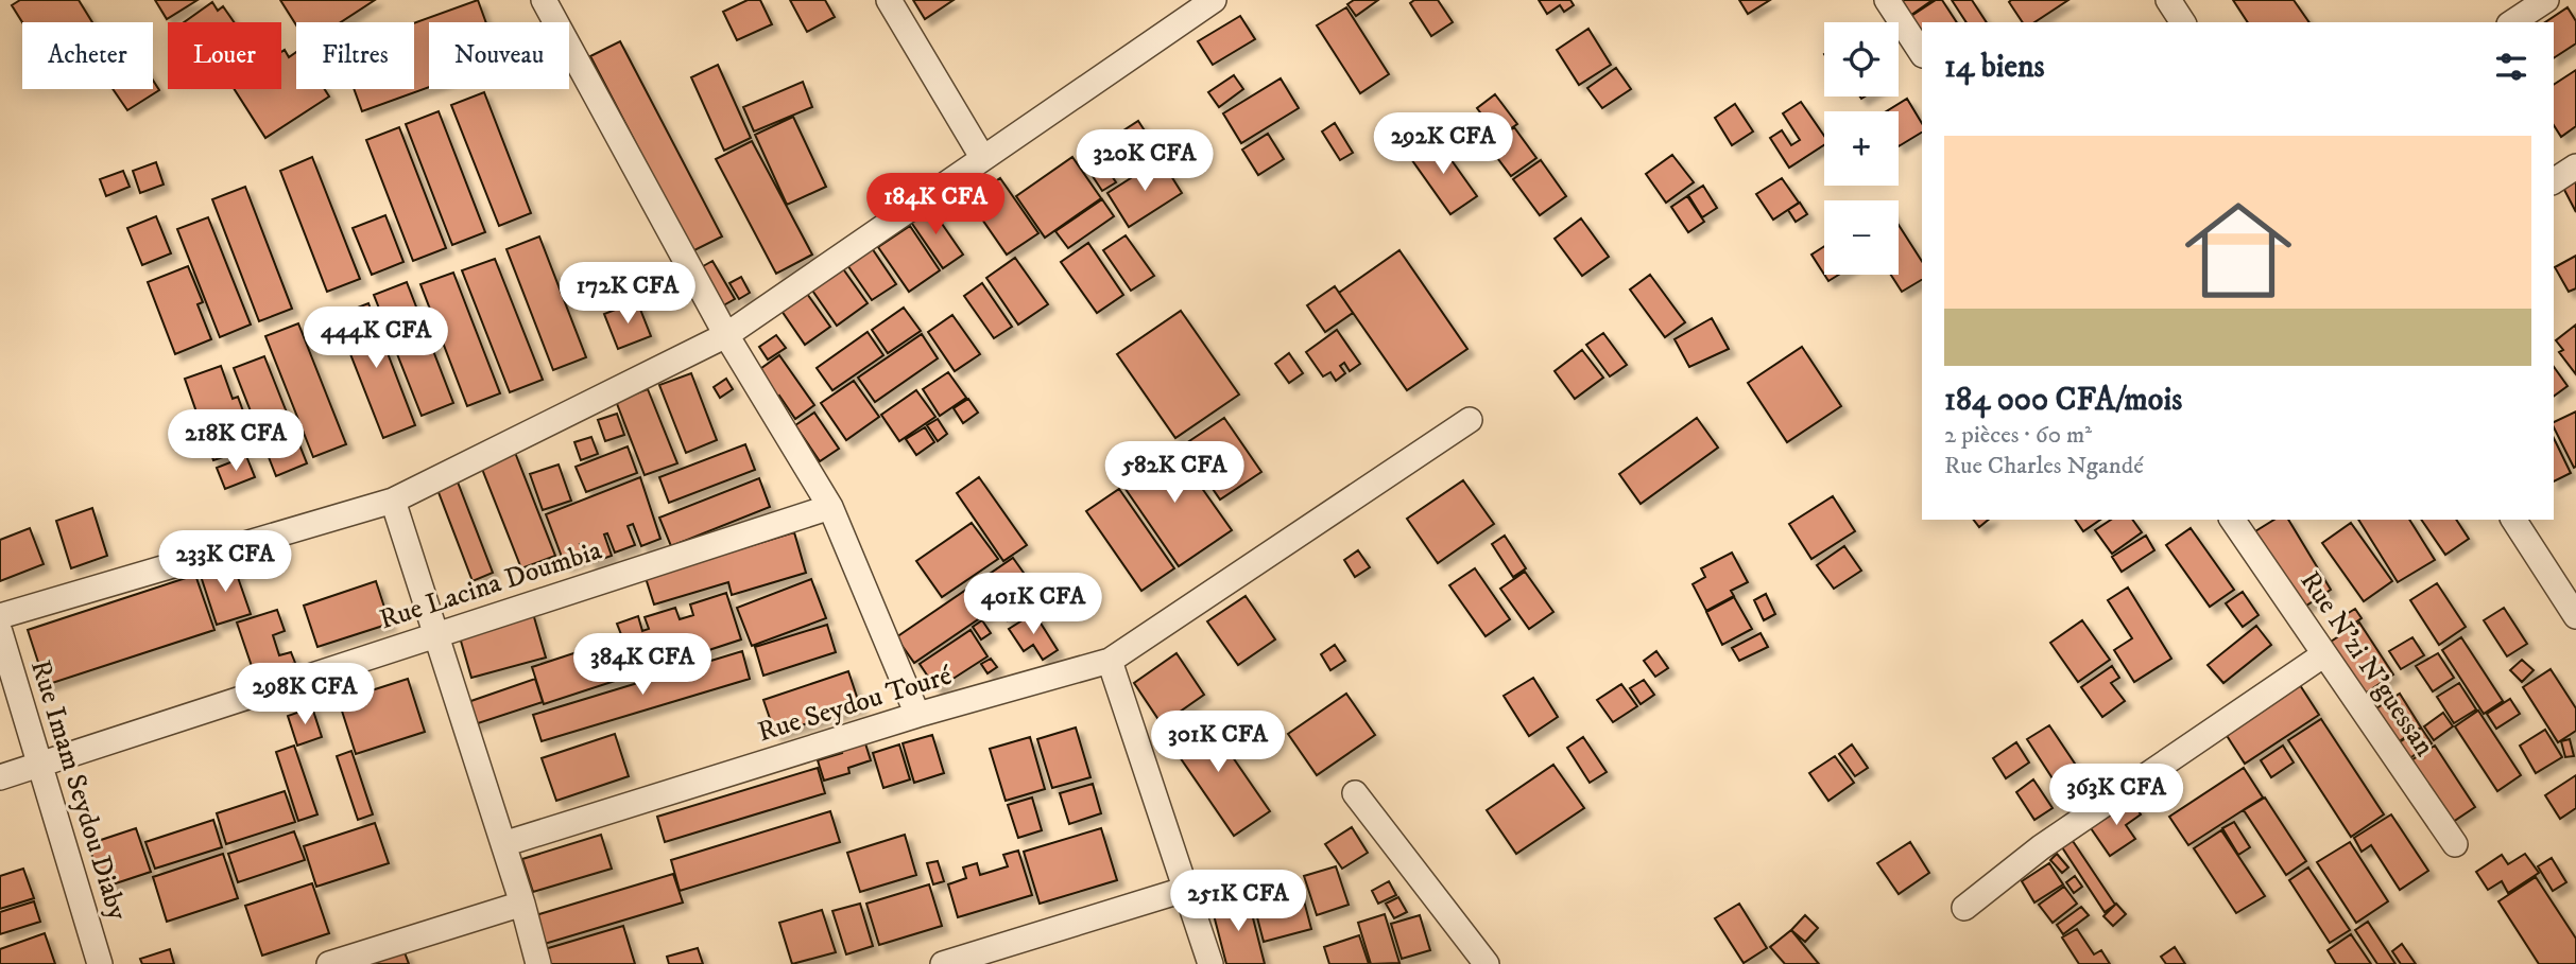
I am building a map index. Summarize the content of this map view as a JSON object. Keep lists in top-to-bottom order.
{
  "streets": {
    "street": [
      "Rue Lacina Doumbia",
      "Rue N'zi N'guessan",
      "Rue Seydou Touré",
      "Rue Imam Seydou Diaby"
    ]
  },
  "crossings": [
    ["Rue Lacina Doumbia", "Rue Imam Seydou Diaby"]
  ],
  "page": {
    "map_buttons": ["+", "−"],
    "chip": [
      "Acheter",
      "Louer",
      "Filtres",
      "Nouveau"
    ],
    "heading": "14 biens",
    "list": [
      {
        "name": "184 000 CFA/mois",
        "note": "2 pièces · 60 m² · Rue Charles Ngandé"
      }
    ],
    "price": [
      "292K CFA",
      "320K CFA",
      "184K CFA",
      "172K CFA",
      "444K CFA",
      "218K CFA",
      "582K CFA",
      "233K CFA",
      "401K CFA",
      "384K CFA",
      "298K CFA",
      "301K CFA",
      "363K CFA",
      "251K CFA"
    ]
  }
}
